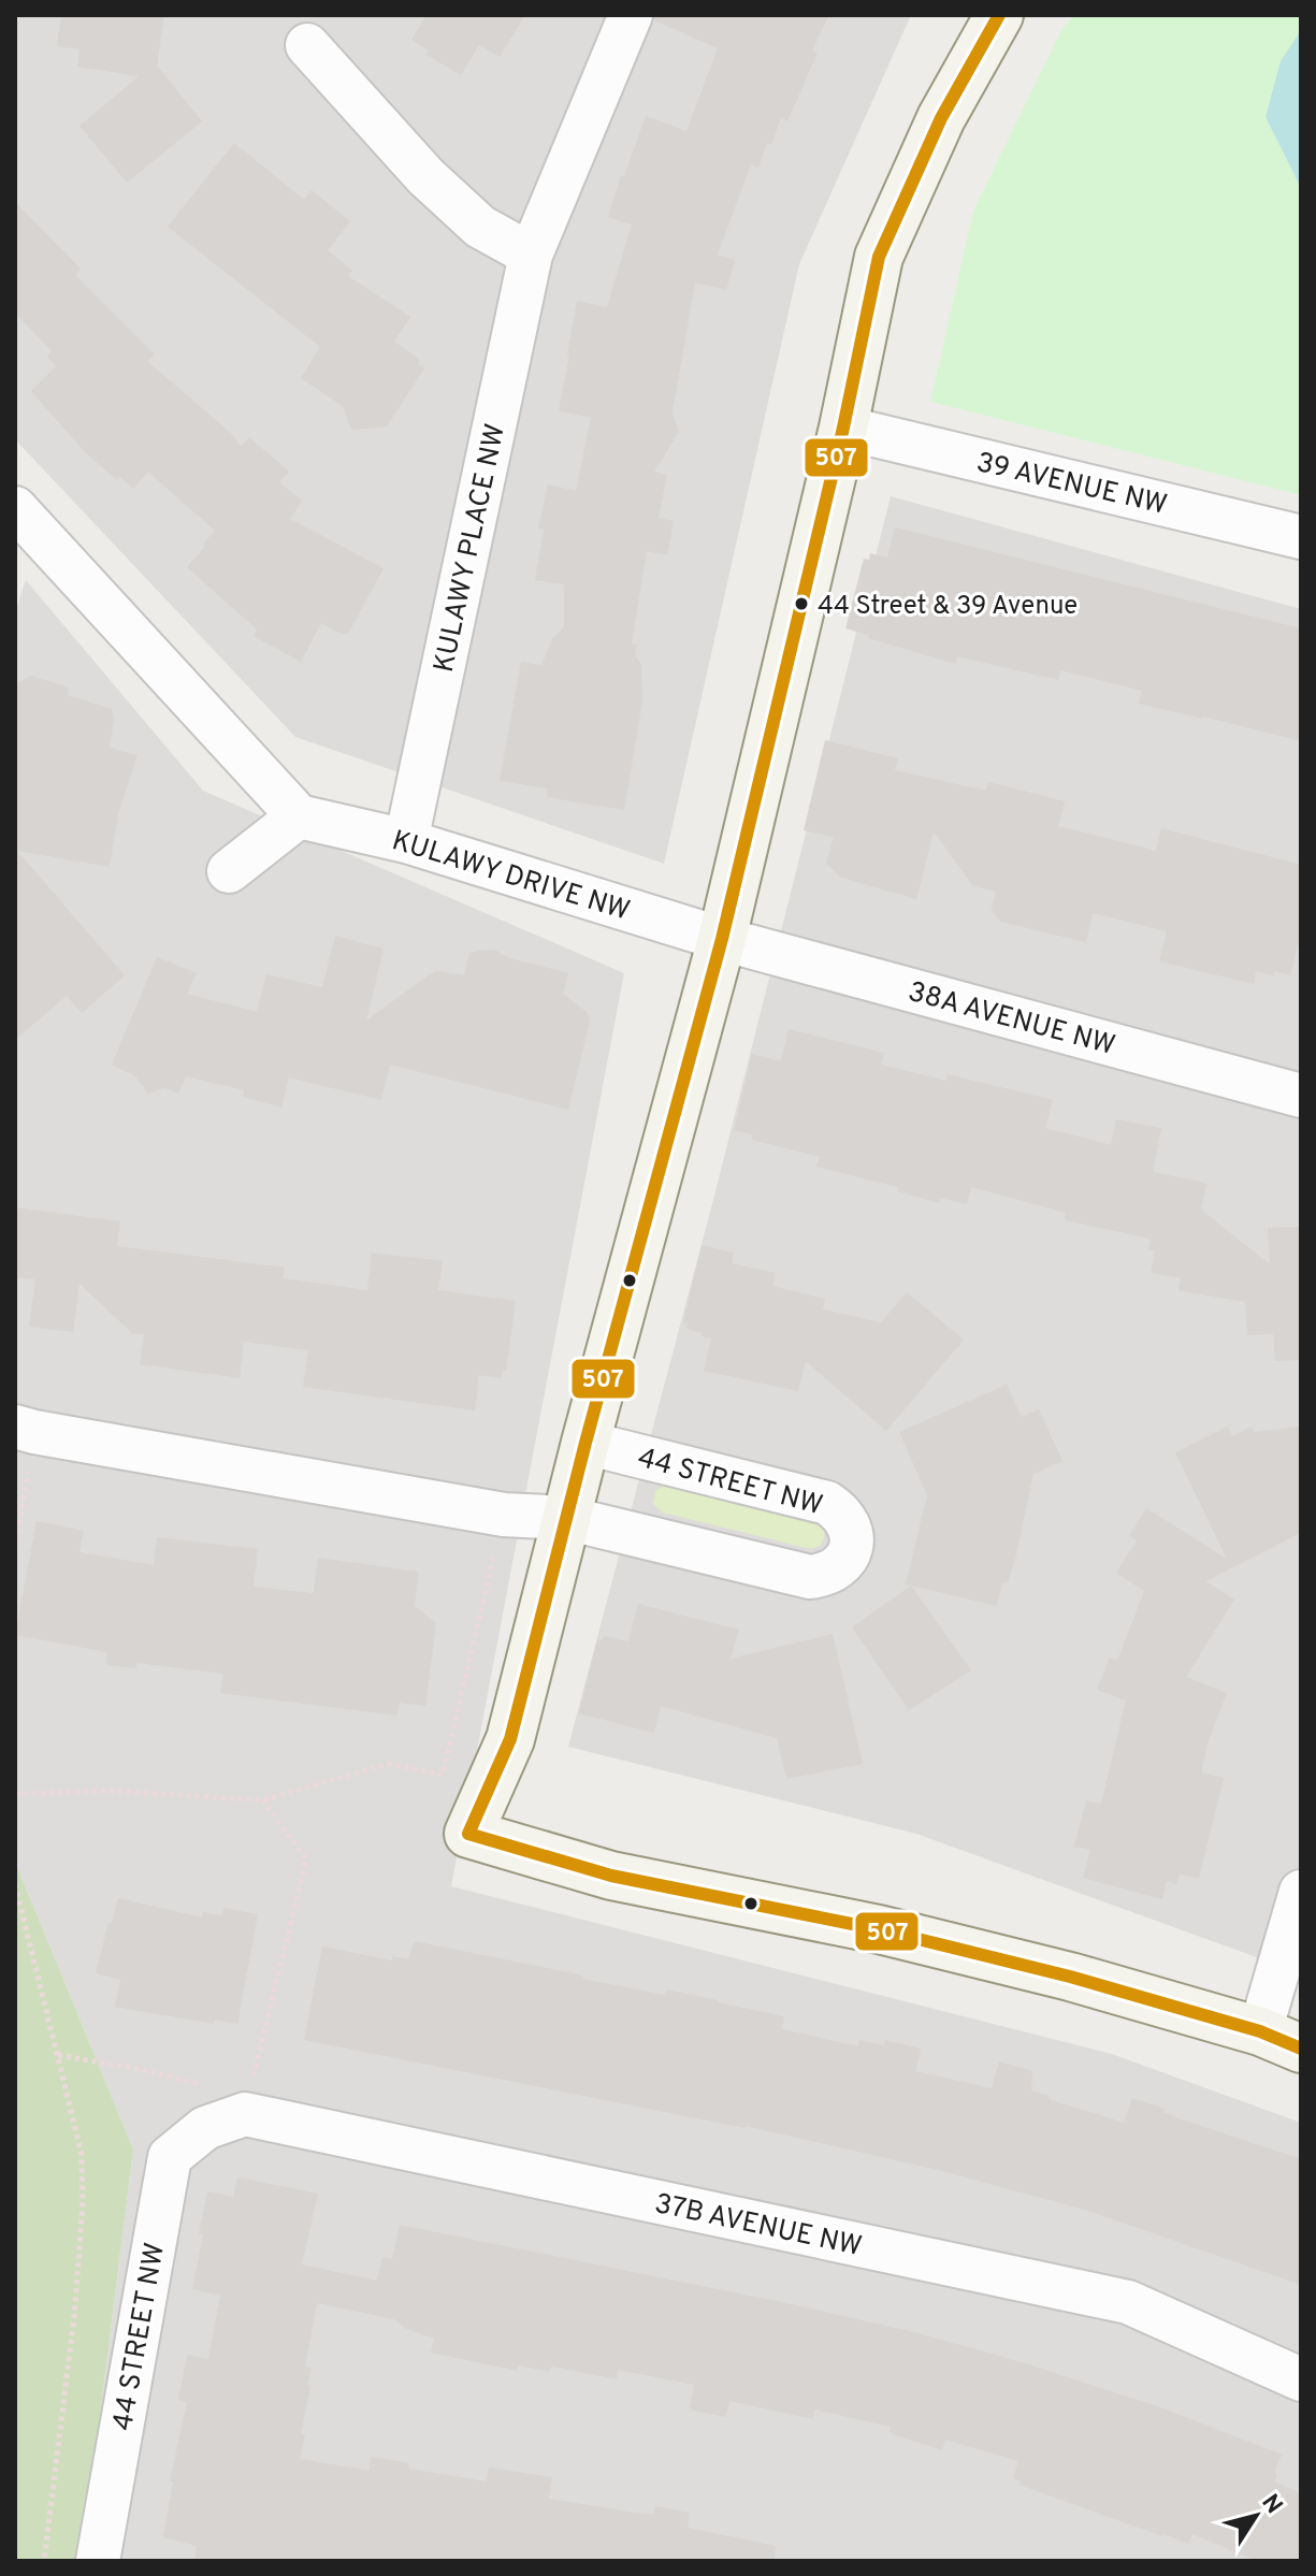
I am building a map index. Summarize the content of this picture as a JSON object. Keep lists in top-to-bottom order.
{
  "streets": {
    "street": [
      "39 AVENUE NW",
      "KULAWY PLACE NW",
      "KULAWY DRIVE NW",
      "38A AVENUE NW",
      "44 STREET NW",
      "37B AVENUE NW"
    ]
  },
  "crossings": [
    ["KULAWY PLACE NW", "KULAWY DRIVE NW"],
    ["KULAWY DRIVE NW", "38A AVENUE NW"],
    ["44 STREET NW", "37B AVENUE NW"]
  ],
  "places": ["44 Street & 39 Avenue"],
  "lines": ["transit line 507"],
  "north": "top right"
}
